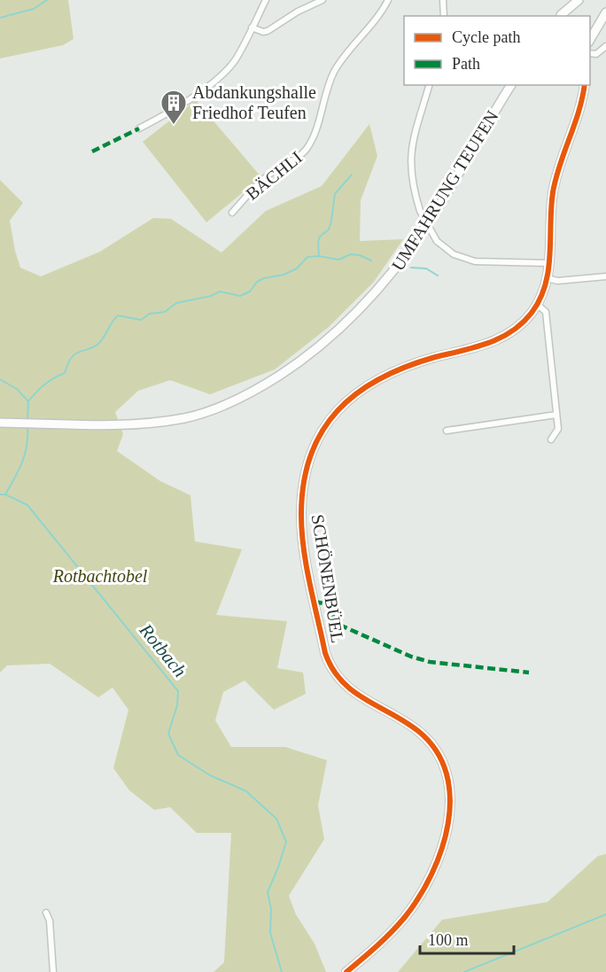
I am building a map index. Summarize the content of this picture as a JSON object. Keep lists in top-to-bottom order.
{
  "streets": {
    "street": ["BÄCHLI", "UMFAHRUNG TEUFEN", "SCHÖNENBÜEL"]
  },
  "water": ["Rotbach"],
  "parks": ["Rotbachtobel"],
  "places": {
    "building": ["Abdankungshalle Friedhof Teufen"]
  },
  "legend": ["Cycle path", "Path"],
  "scale_bar": "100 m"
}
